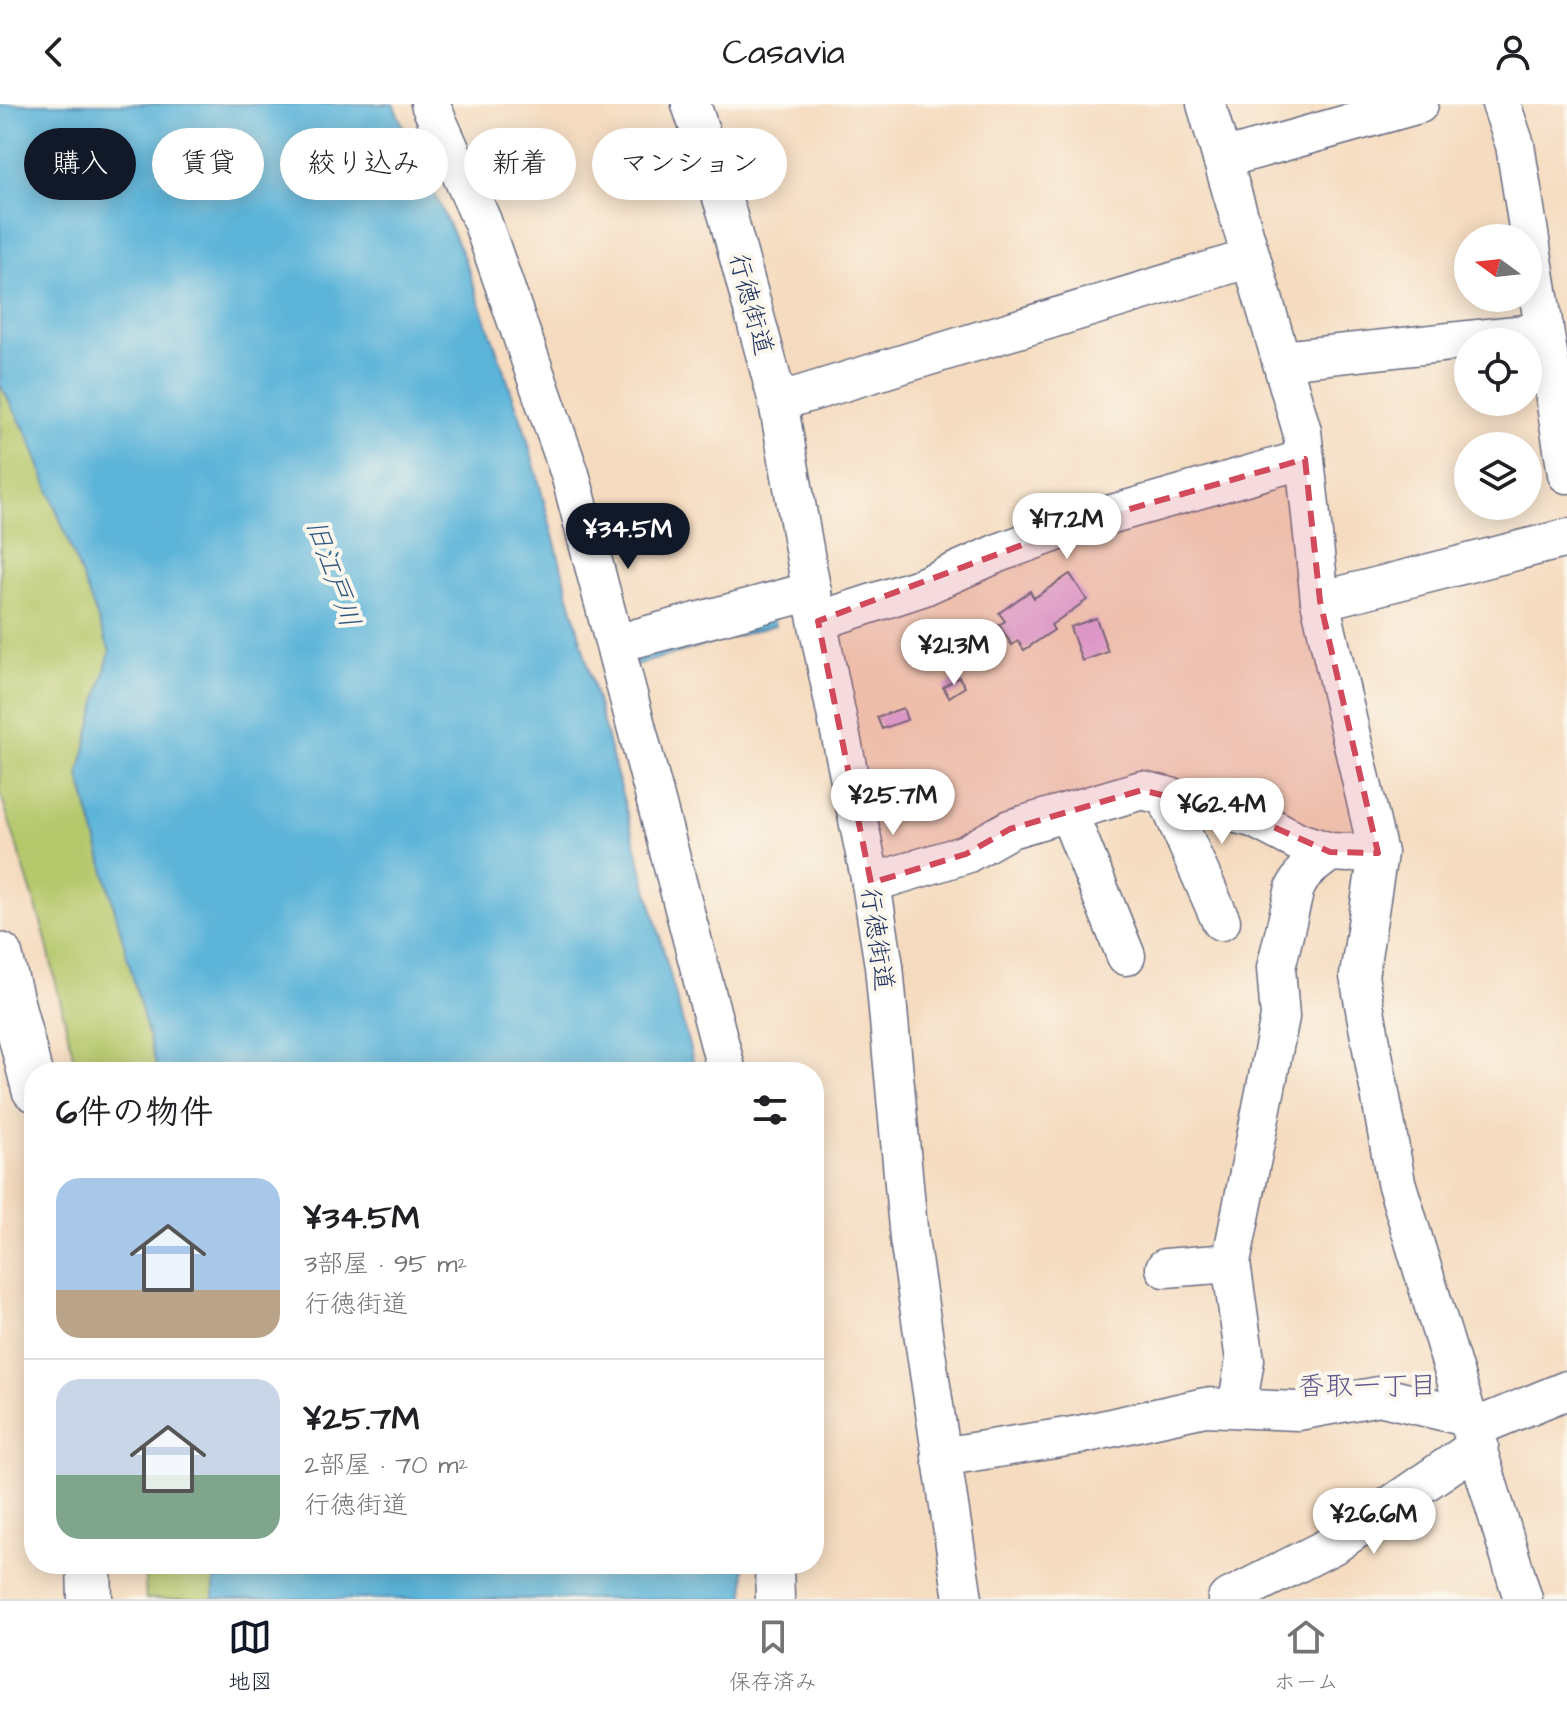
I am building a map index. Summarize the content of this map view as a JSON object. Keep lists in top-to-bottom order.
{
  "streets": {
    "street": ["行徳街道"]
  },
  "districts": ["香取一丁目"],
  "water": ["旧江戸川"],
  "north": "left",
  "page": {
    "header": "Casavia",
    "chip": [
      "購入",
      "賃貸",
      "絞り込み",
      "新着",
      "マンション"
    ],
    "price": [
      "¥17.2M",
      "¥34.5M",
      "¥21.3M",
      "¥25.7M",
      "¥62.4M",
      "¥26.6M"
    ],
    "heading": "6件の物件",
    "list": [
      {
        "name": "¥34.5M",
        "note": "3部屋 · 95 m² · 行徳街道"
      },
      {
        "name": "¥25.7M",
        "note": "2部屋 · 70 m² · 行徳街道"
      }
    ],
    "tabs": ["地図", "保存済み", "ホーム"]
  }
}
